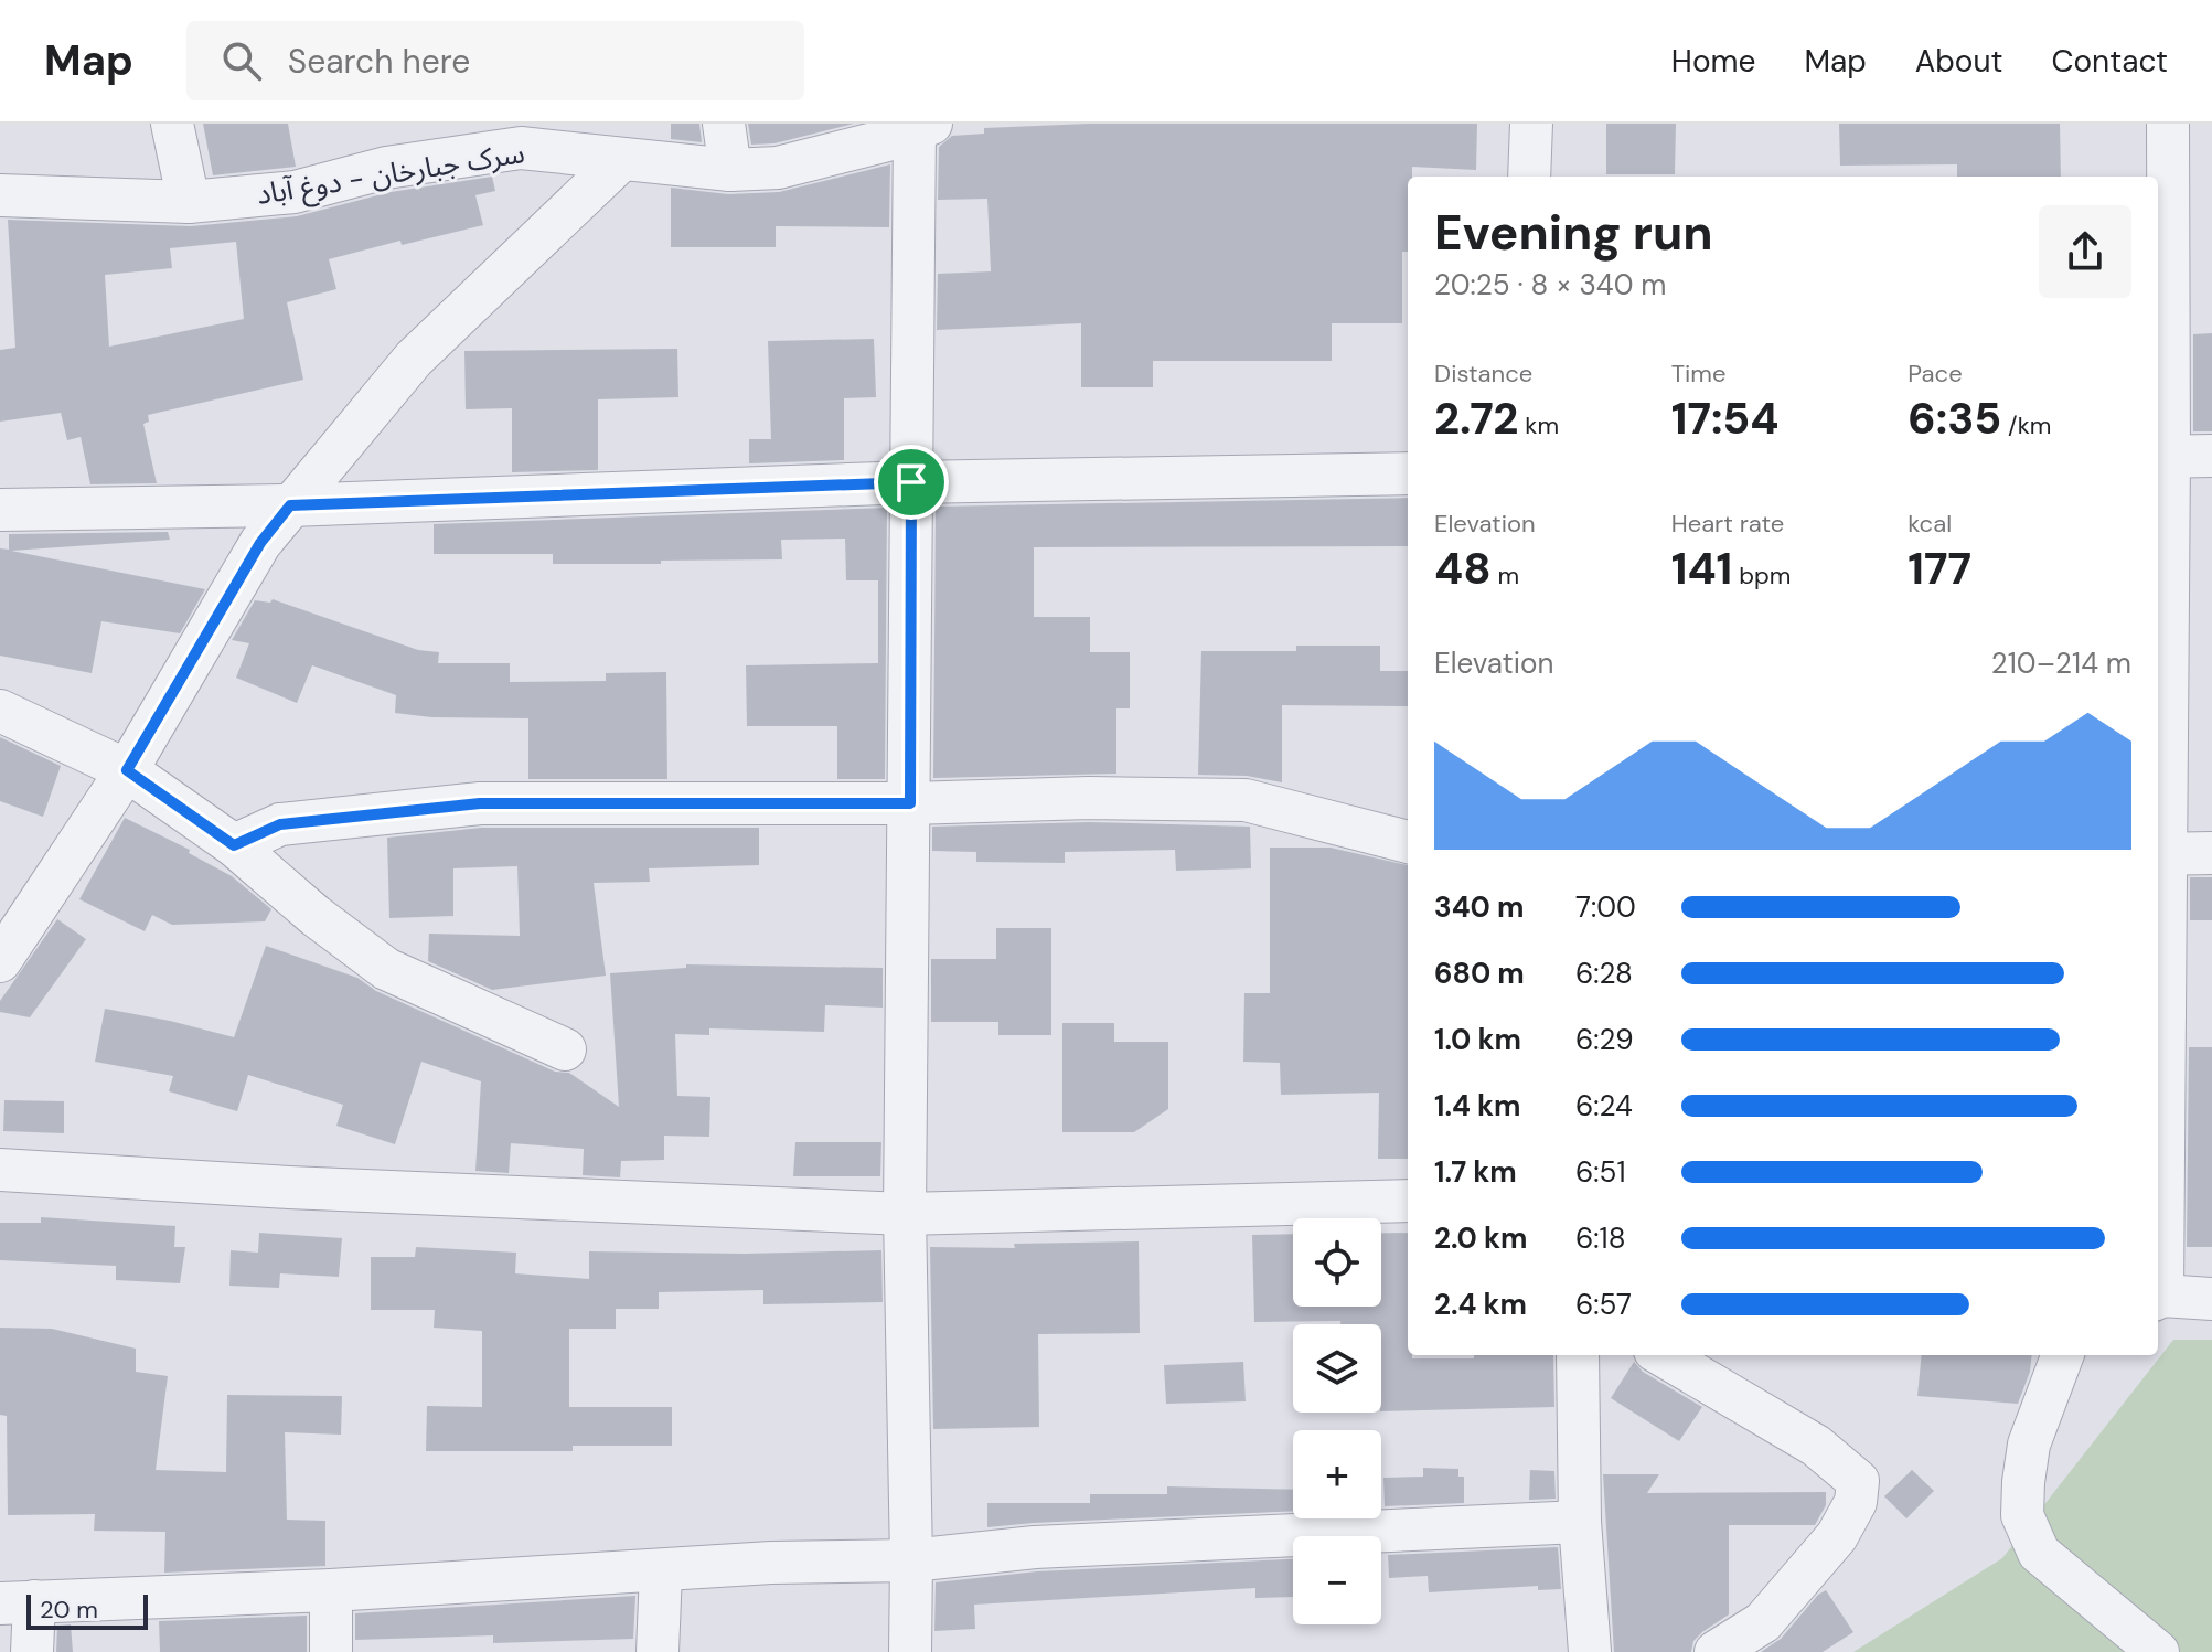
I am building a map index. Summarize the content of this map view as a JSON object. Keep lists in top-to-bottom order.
{
  "streets": {
    "street": ["سرک جبارخان - دوغ آباد"]
  },
  "scale_bar": "20 m",
  "page": {
    "header": "Map",
    "search": "Search here",
    "nav": [
      "Home",
      "Map",
      "About",
      "Contact"
    ],
    "heading": ["Evening run", "20:25 · 8 × 340 m"],
    "stats": [
      ["Distance", "2.72 km"],
      ["Time", "17:54"],
      ["Pace", "6:35 /km"],
      ["Elevation", "48 m"],
      ["Heart rate", "141 bpm"],
      ["kcal", "177"]
    ],
    "chart": ["Elevation", "210–214 m"],
    "list": [
      {
        "name": "340 m",
        "note": "7:00"
      },
      {
        "name": "680 m",
        "note": "6:28"
      },
      {
        "name": "1.0 km",
        "note": "6:29"
      },
      {
        "name": "1.4 km",
        "note": "6:24"
      },
      {
        "name": "1.7 km",
        "note": "6:51"
      },
      {
        "name": "2.0 km",
        "note": "6:18"
      },
      {
        "name": "2.4 km",
        "note": "6:57"
      }
    ],
    "map_buttons": ["+", "−"],
    "scale": "20 m"
  }
}
